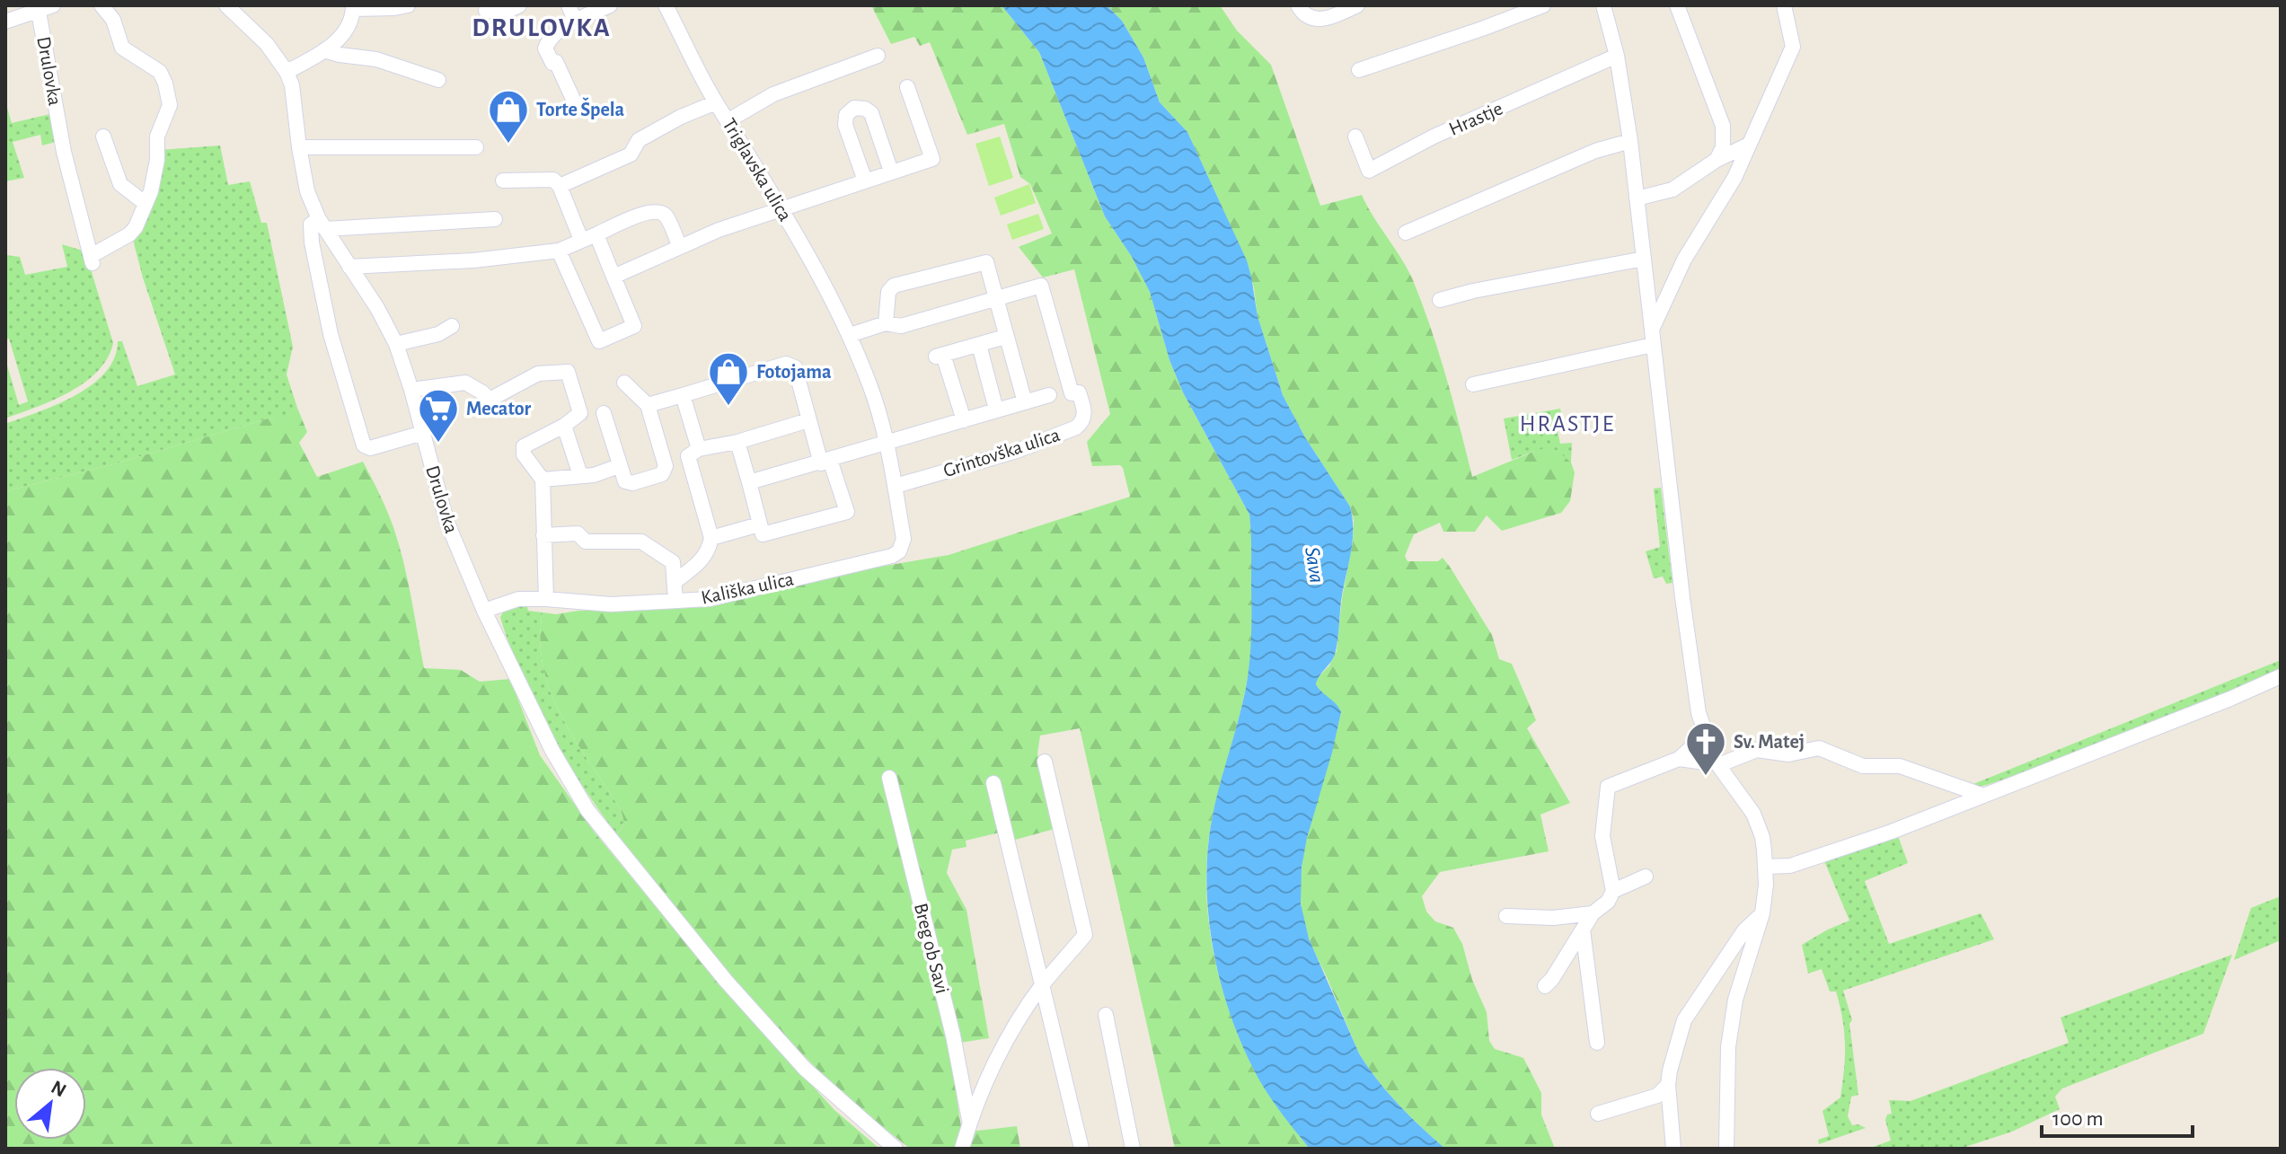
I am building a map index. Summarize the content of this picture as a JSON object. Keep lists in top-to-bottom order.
{
  "streets": {
    "street": [
      "Drulovka",
      "Hrastje",
      "Triglavska ulica",
      "Grintovška ulica",
      "Kališka ulica",
      "Breg ob Savi"
    ]
  },
  "crossings": [
    ["Drulovka", "Kališka ulica"],
    ["Triglavska ulica", "Grintovška ulica"],
    ["Triglavska ulica", "Kališka ulica"],
    ["Grintovška ulica", "Kališka ulica"]
  ],
  "districts": ["DRULOVKA", "HRASTJE"],
  "water": ["Sava"],
  "places": {
    "shop": ["Torte Špela", "Fotojama"],
    "supermarket": ["Mecator"],
    "church": ["Sv. Matej"]
  },
  "scale_bar": "100 m",
  "north": "top right"
}
